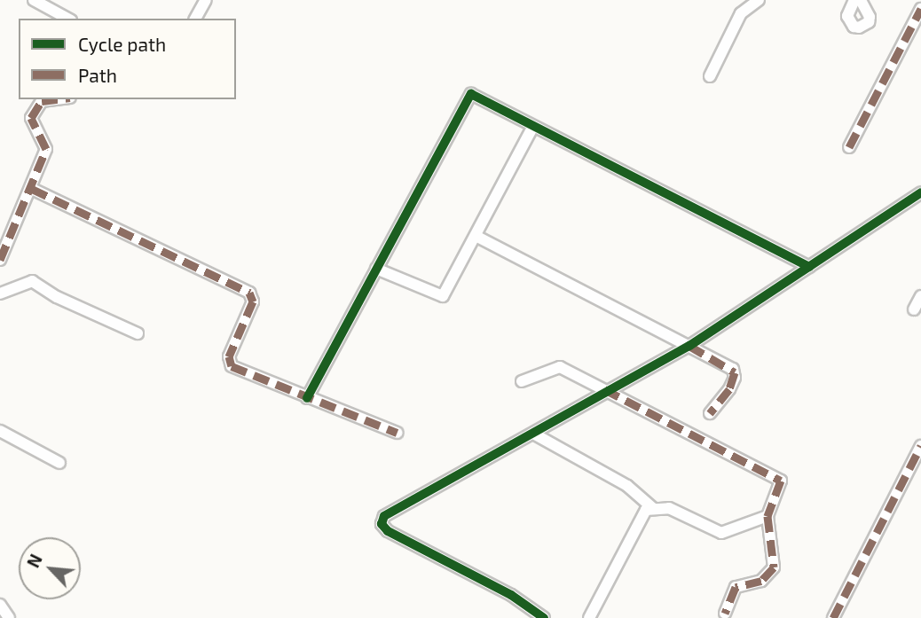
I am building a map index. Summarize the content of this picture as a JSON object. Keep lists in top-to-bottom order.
{
  "legend": ["Cycle path", "Path"],
  "north": "top left"
}
